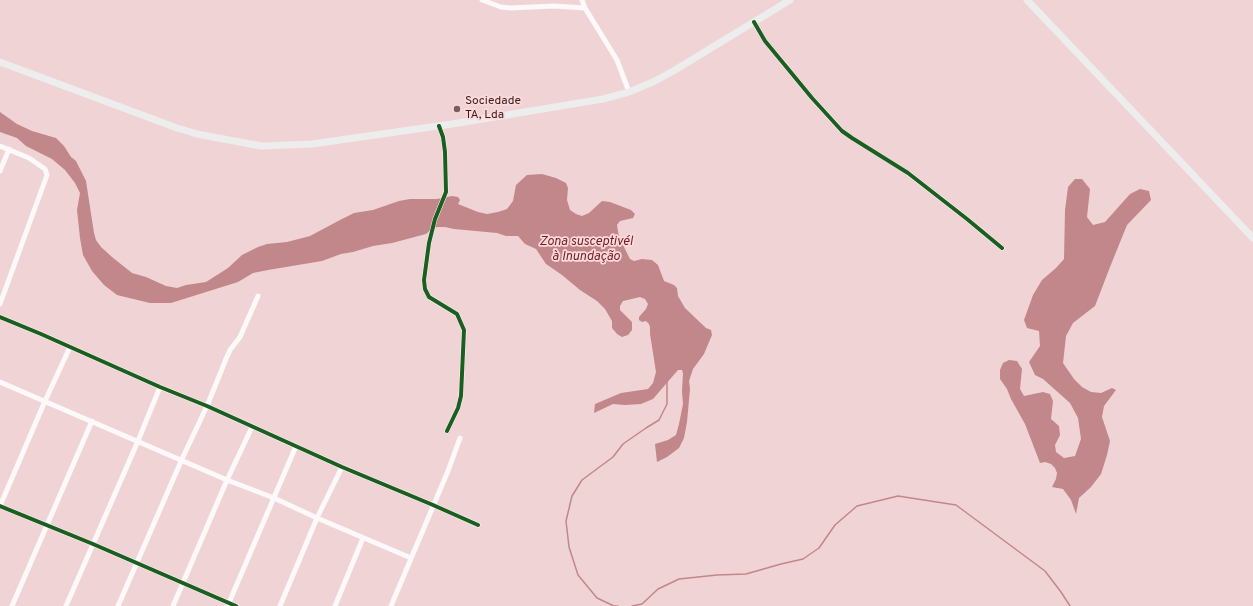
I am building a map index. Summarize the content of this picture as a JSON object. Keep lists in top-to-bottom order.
{
  "water": ["Zona susceptivél à Inundação"],
  "places": ["Sociedade TA, Lda"]
}
